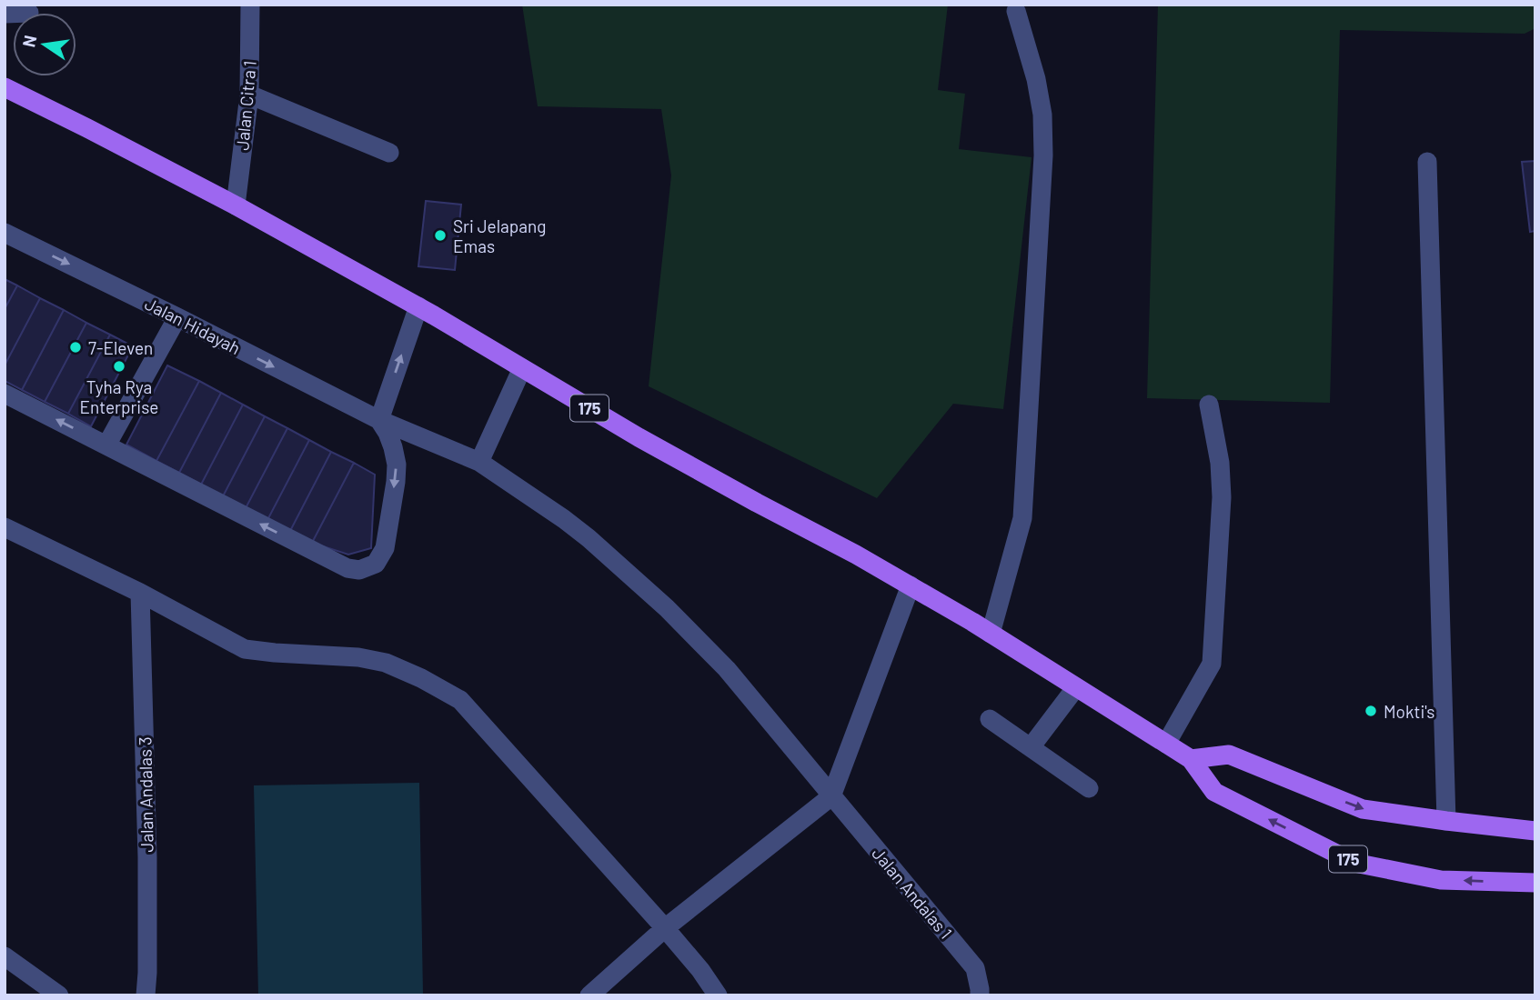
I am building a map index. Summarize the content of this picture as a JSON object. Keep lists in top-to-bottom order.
{
  "streets": {
    "main road": ["175"],
    "street": [
      "Jalan Citra 1",
      "Jalan Hidayah",
      "Jalan Andalas 3",
      "Jalan Andalas 1"
    ]
  },
  "crossings": [
    ["Jalan Citra 1", "175"],
    ["Jalan Hidayah", "Jalan Andalas 1"]
  ],
  "one_way": ["Jalan Hidayah"],
  "places": [
    "Sri Jelapang Emas",
    "7-Eleven",
    "Tyha Rya Enterprise",
    "Mokti's"
  ],
  "north": "left"
}
